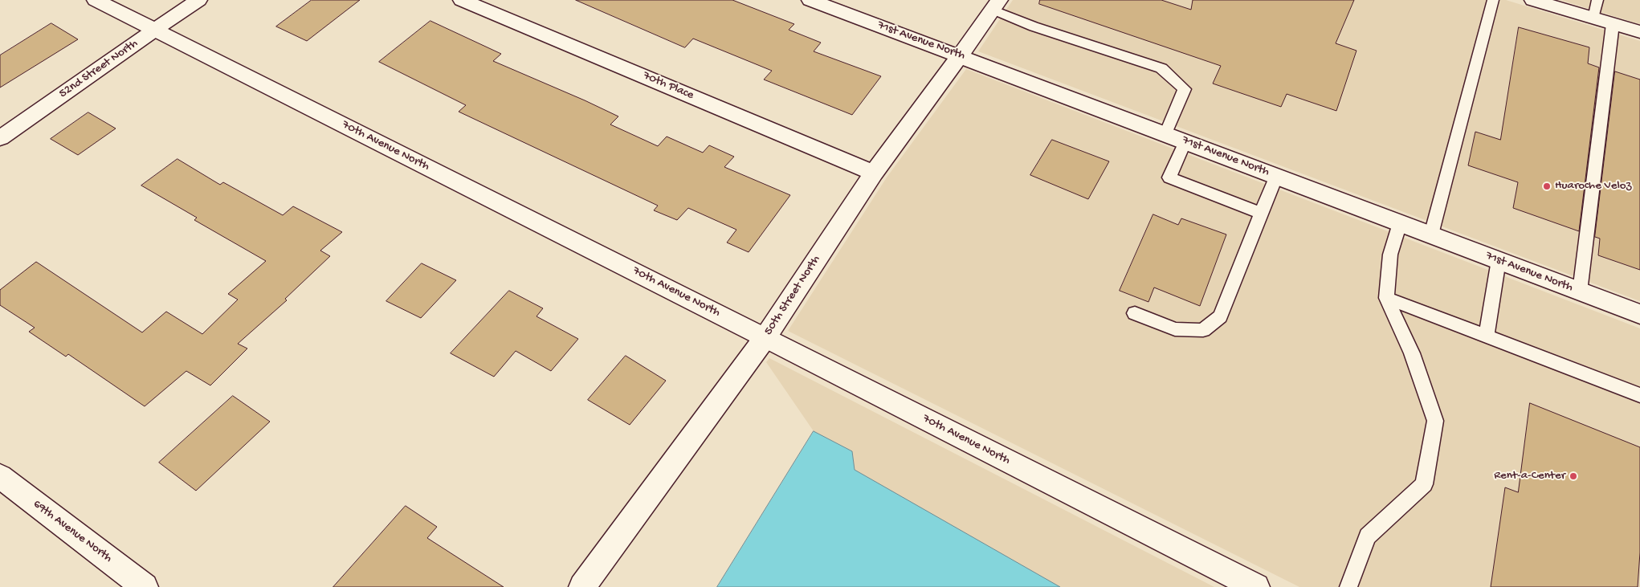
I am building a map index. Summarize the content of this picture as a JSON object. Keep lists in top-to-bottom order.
{
  "streets": {
    "street": [
      "71st Avenue North",
      "52nd Street North",
      "70th Place",
      "70th Avenue North",
      "50th Street North",
      "69th Avenue North"
    ]
  },
  "crossings": [
    ["71st Avenue North", "50th Street North"],
    ["52nd Street North", "70th Avenue North"],
    ["70th Place", "50th Street North"],
    ["70th Avenue North", "50th Street North"]
  ],
  "places": ["Huaroche Veloz", "Rent-a-Center"]
}
